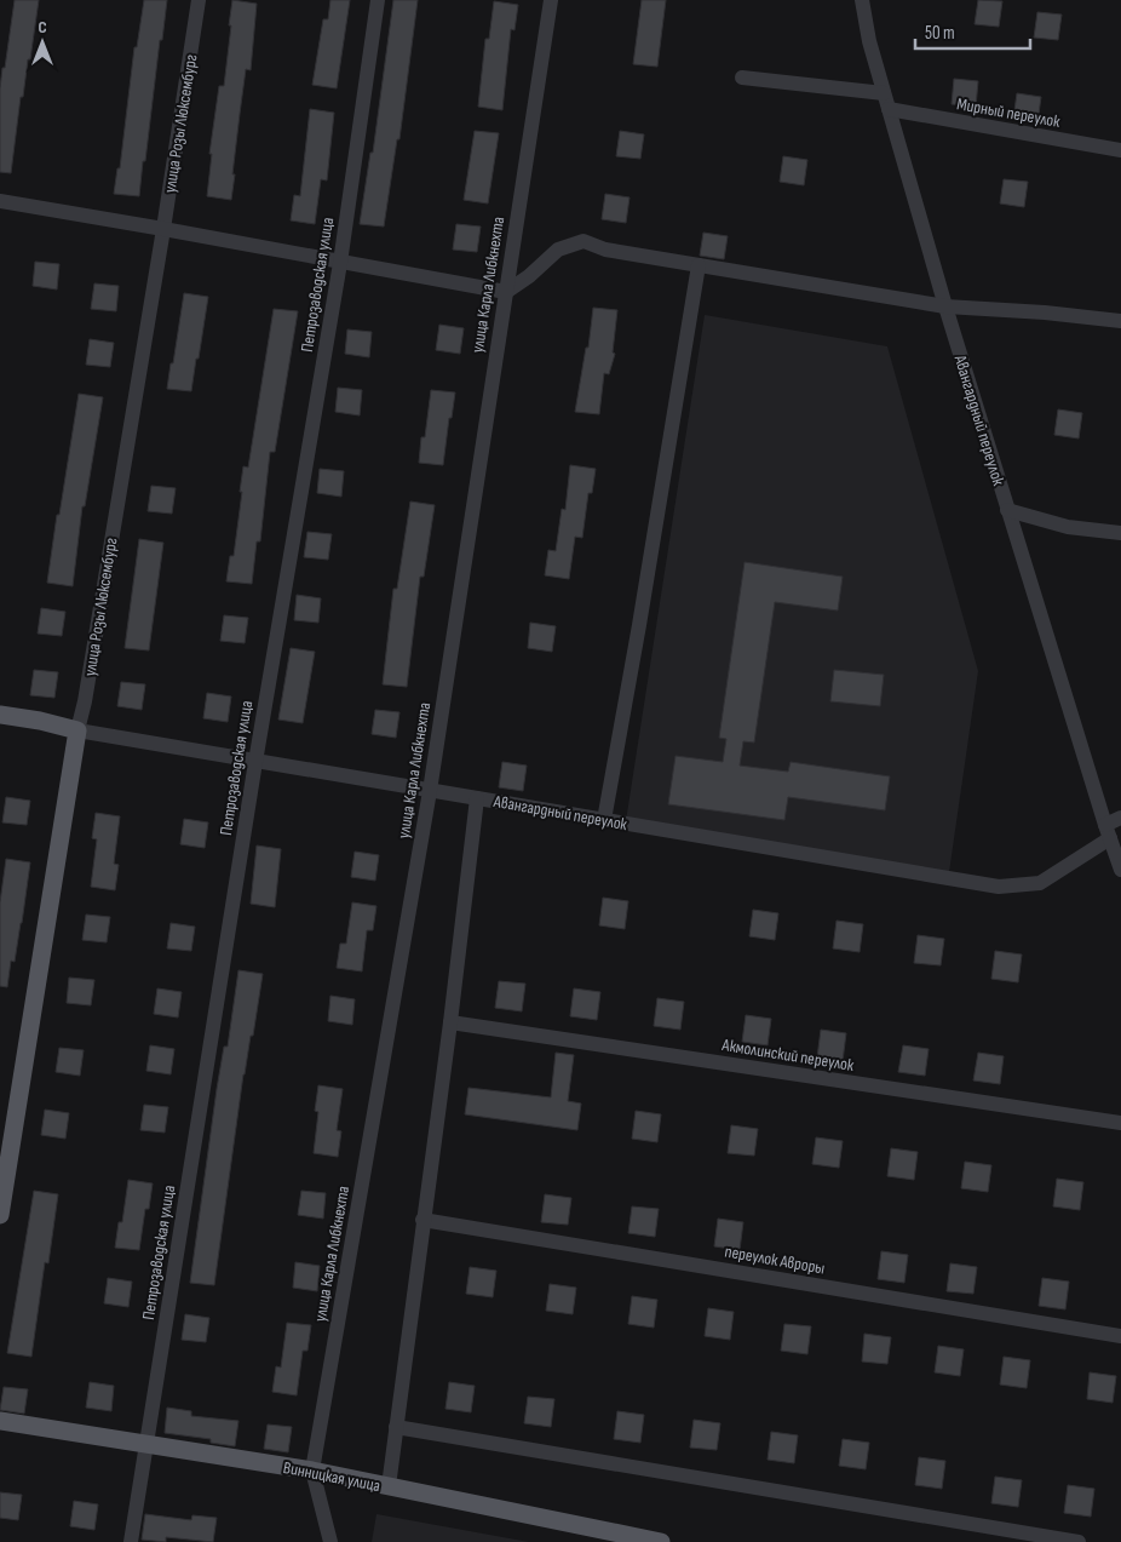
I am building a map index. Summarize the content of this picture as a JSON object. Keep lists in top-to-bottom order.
{
  "streets": {
    "main road": ["улица Розы Люксембург", "Авангардный переулок", "Винницкая улица"],
    "street": [
      "Мирный переулок",
      "Петрозаводская улица",
      "улица Карла Либкнехта",
      "Акмолинский переулок",
      "переулок Авроры"
    ]
  },
  "crossings": [
    ["Мирный переулок", "Авангардный переулок"],
    ["улица Розы Люксембург", "Авангардный переулок"],
    ["Петрозаводская улица", "Авангардный переулок"],
    ["Петрозаводская улица", "Винницкая улица"],
    ["улица Карла Либкнехта", "Авангардный переулок"],
    ["улица Карла Либкнехта", "Винницкая улица"]
  ],
  "scale_bar": "50 m",
  "north": "top"
}
